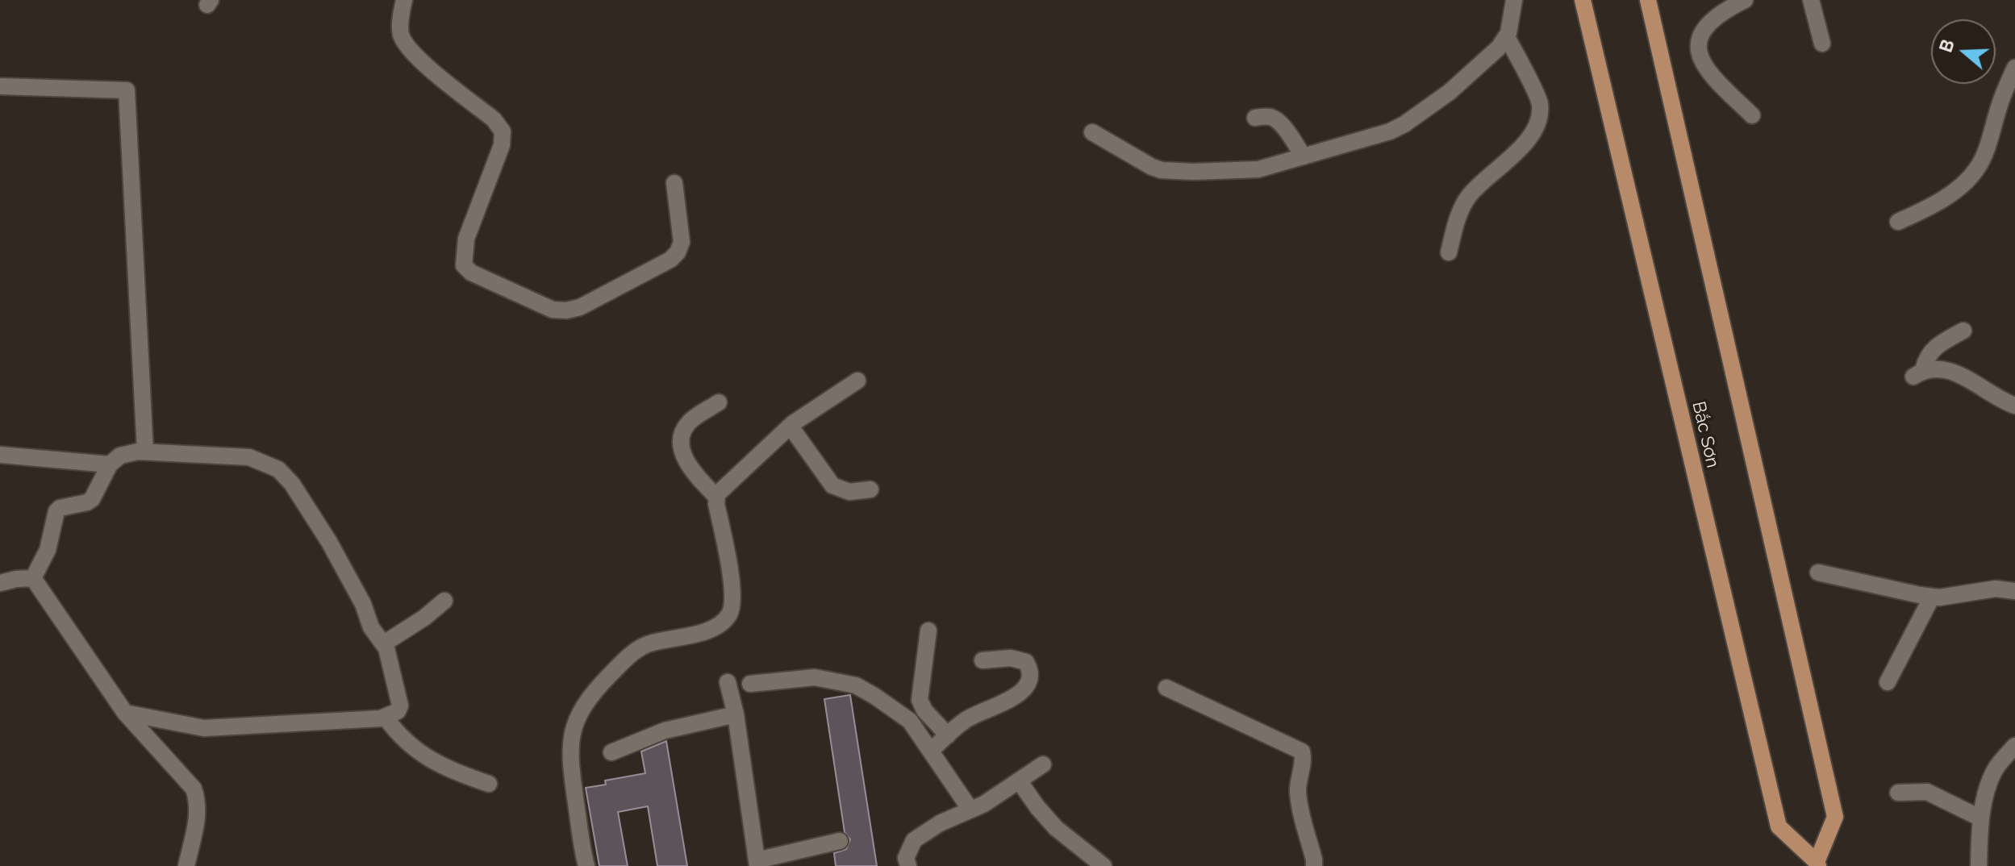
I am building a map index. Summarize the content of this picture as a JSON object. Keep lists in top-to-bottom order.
{
  "streets": {
    "main road": ["Bắc Sơn"]
  },
  "north": "left"
}
